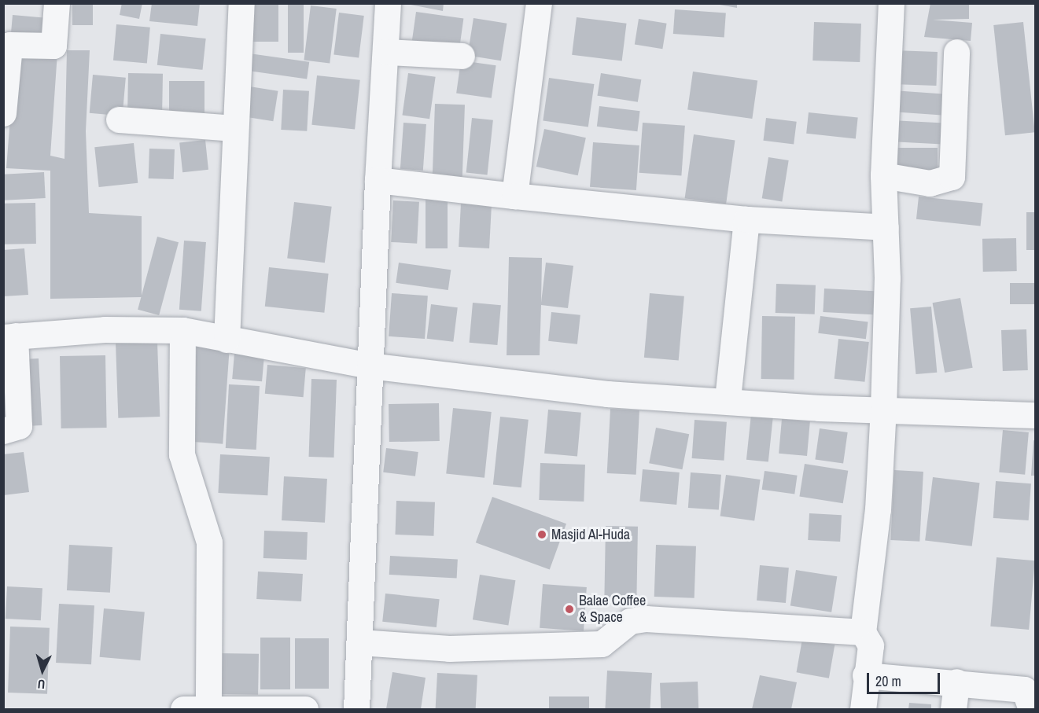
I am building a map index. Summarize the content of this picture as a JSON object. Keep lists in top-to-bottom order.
{
  "places": ["Masjid Al-Huda", "Balae Coffee & Space"],
  "scale_bar": "20 m",
  "north": "bottom"
}
